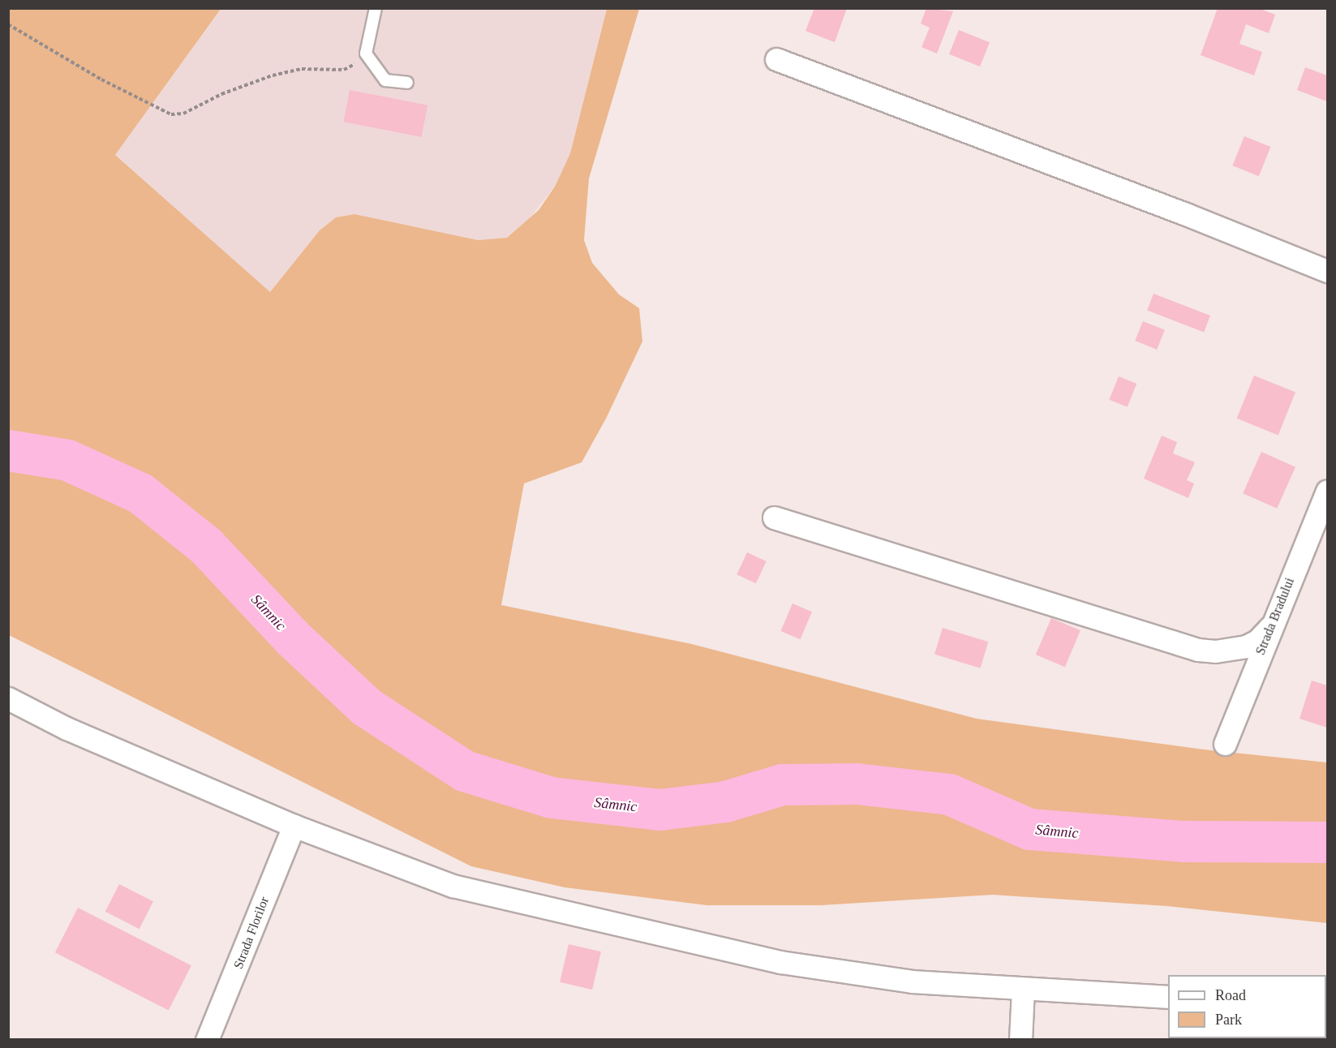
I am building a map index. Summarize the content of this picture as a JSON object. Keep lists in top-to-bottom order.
{
  "streets": {
    "street": ["Strada Bradului", "Strada Florilor"]
  },
  "water": ["Sâmnic"],
  "legend": ["Road", "Park"]
}
